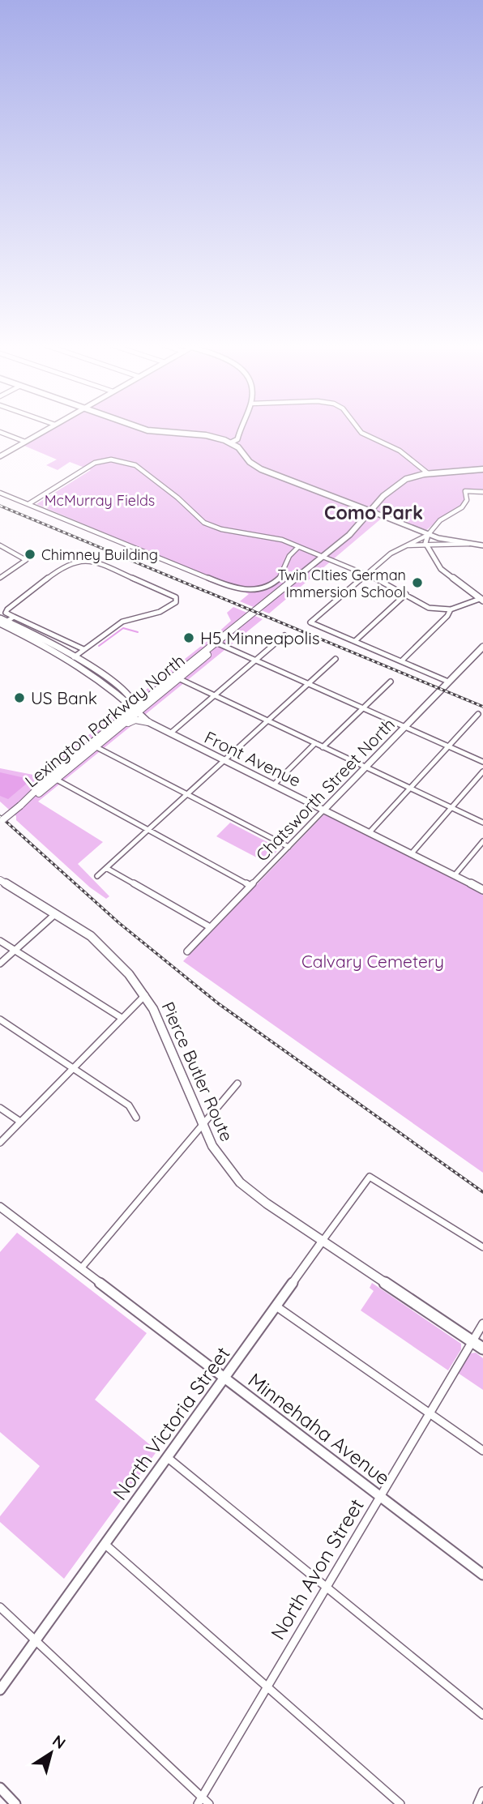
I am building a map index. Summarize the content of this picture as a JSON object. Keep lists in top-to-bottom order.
{
  "streets": {
    "main road": ["Lexington Parkway North", "Pierce Butler Route"],
    "street": [
      "Front Avenue",
      "Chatsworth Street North",
      "North Victoria Street",
      "Minnehaha Avenue",
      "North Avon Street"
    ]
  },
  "crossings": [
    ["Lexington Parkway North", "Front Avenue"],
    ["Front Avenue", "Chatsworth Street North"],
    ["Pierce Butler Route", "North Victoria Street"],
    ["Pierce Butler Route", "North Avon Street"],
    ["North Victoria Street", "Minnehaha Avenue"],
    ["Minnehaha Avenue", "North Avon Street"]
  ],
  "districts": ["Como Park"],
  "parks": ["McMurray Fields", "Calvary Cemetery"],
  "places": [
    "Chimney Building",
    "Twin CIties German Immersion School",
    "H5 Minneapolis",
    "US Bank"
  ],
  "north": "top right"
}
